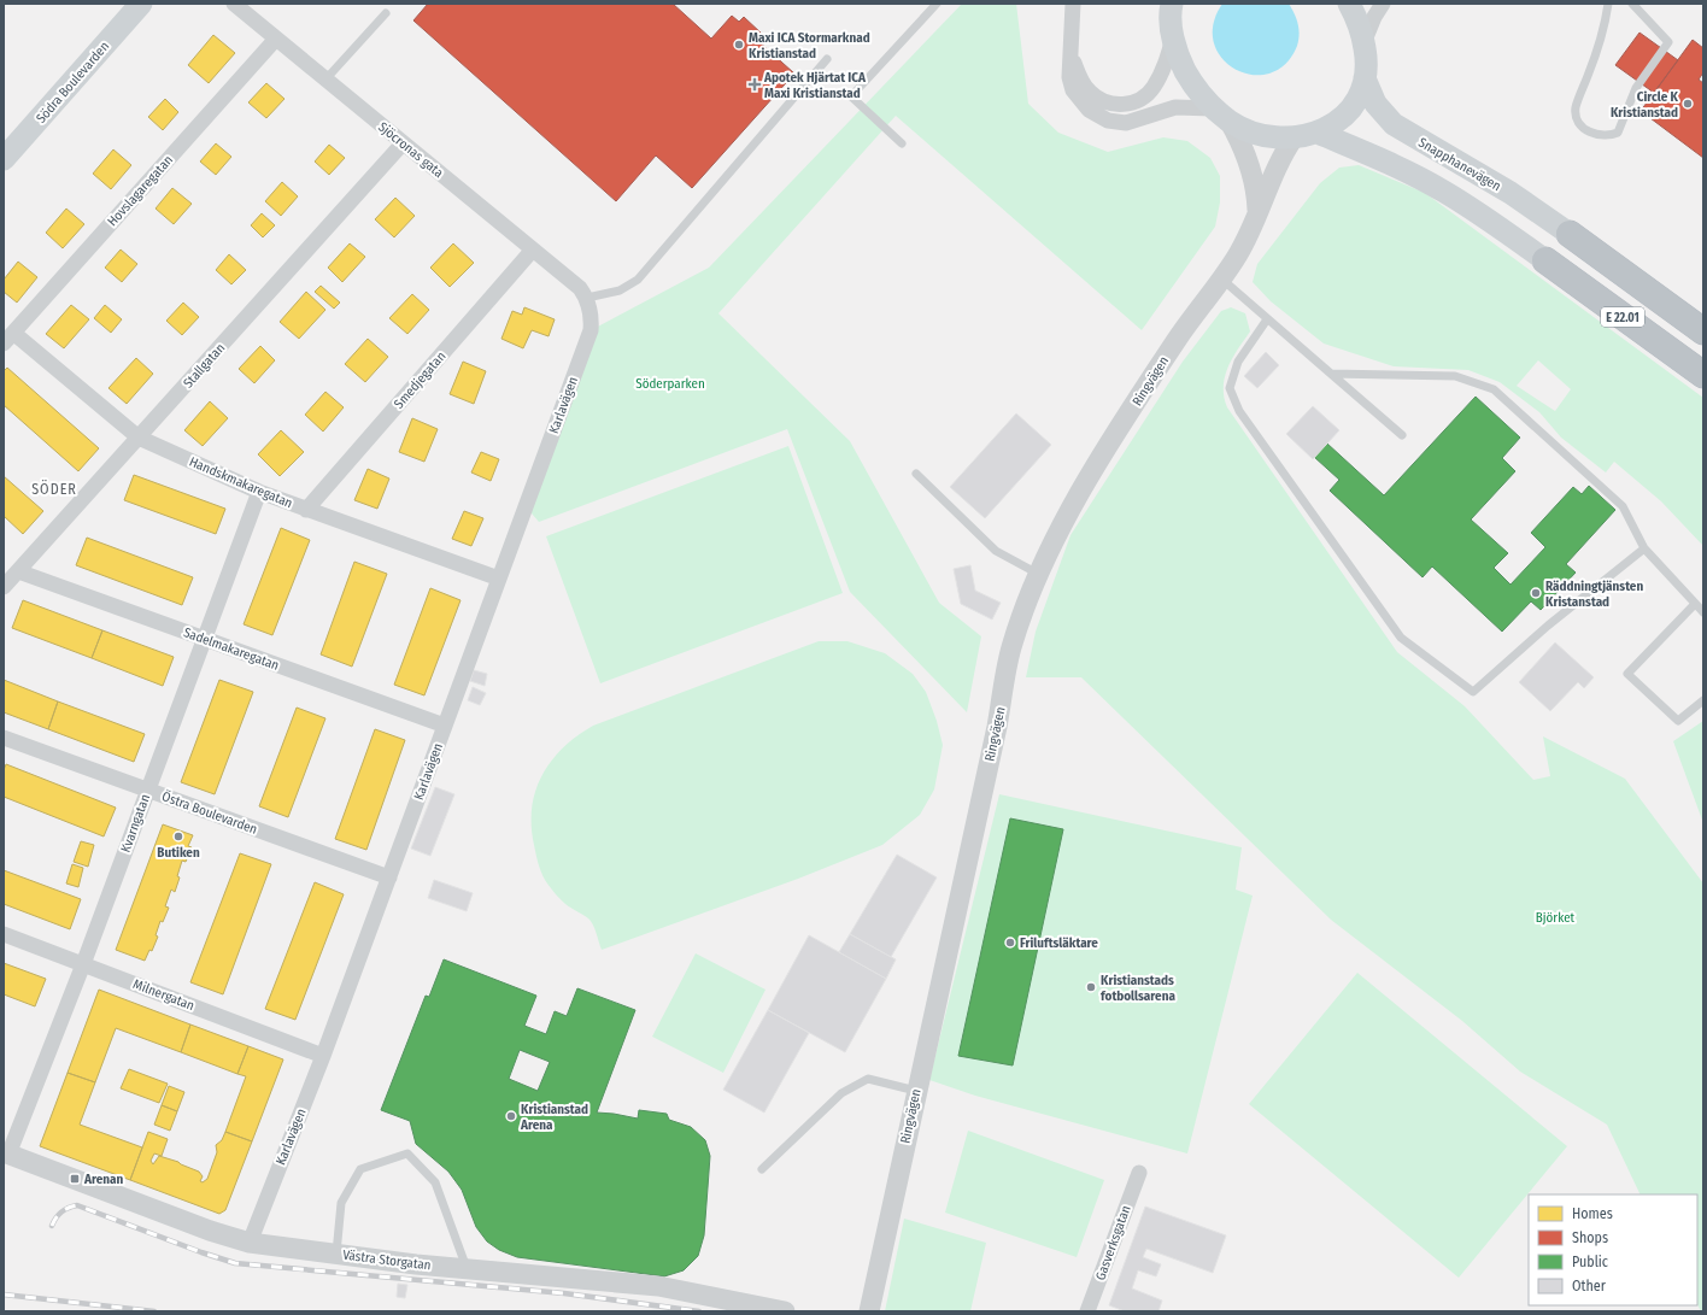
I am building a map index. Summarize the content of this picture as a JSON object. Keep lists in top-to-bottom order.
{
  "streets": {
    "highway": ["E 22.01"],
    "main road": ["Södra Boulevarden", "Snapphanevägen"],
    "street": [
      "Sjöcronas gata",
      "Hovslagaregatan",
      "Stallgatan",
      "Smedjegatan",
      "Ringvägen",
      "Karlavägen",
      "Handskmakaregatan",
      "Sadelmakaregatan",
      "Östra Boulevarden",
      "Kvarngatan",
      "Milnergatan",
      "Gasverksgatan",
      "Västra Storgatan"
    ]
  },
  "crossings": [
    ["Sjöcronas gata", "Hovslagaregatan"],
    ["Sjöcronas gata", "Stallgatan"],
    ["Sjöcronas gata", "Smedjegatan"],
    ["Sjöcronas gata", "Karlavägen"],
    ["Snapphanevägen", "E 22.01"],
    ["Hovslagaregatan", "Handskmakaregatan"],
    ["Stallgatan", "Handskmakaregatan"],
    ["Stallgatan", "Sadelmakaregatan"],
    ["Smedjegatan", "Handskmakaregatan"],
    ["Karlavägen", "Handskmakaregatan"],
    ["Karlavägen", "Sadelmakaregatan"],
    ["Karlavägen", "Östra Boulevarden"],
    ["Karlavägen", "Milnergatan"],
    ["Karlavägen", "Västra Storgatan"],
    ["Handskmakaregatan", "Kvarngatan"],
    ["Sadelmakaregatan", "Kvarngatan"],
    ["Östra Boulevarden", "Kvarngatan"],
    ["Kvarngatan", "Milnergatan"],
    ["Kvarngatan", "Västra Storgatan"]
  ],
  "districts": ["SÖDER"],
  "parks": ["Söderparken", "Björket"],
  "places": {
    "other": [
      "Maxi ICA Stormarknad Kristianstad",
      "Circle K Kristianstad",
      "Räddningtjänsten Kristanstad",
      "Butiken",
      "Friluftsläktare",
      "Kristianstads fotbollsarena",
      "Kristianstad Arena"
    ],
    "health": ["Apotek Hjärtat ICA Maxi Kristianstad"],
    "transit": ["Arenan"]
  },
  "legend": [
    "Homes",
    "Shops",
    "Public",
    "Other"
  ]
}
